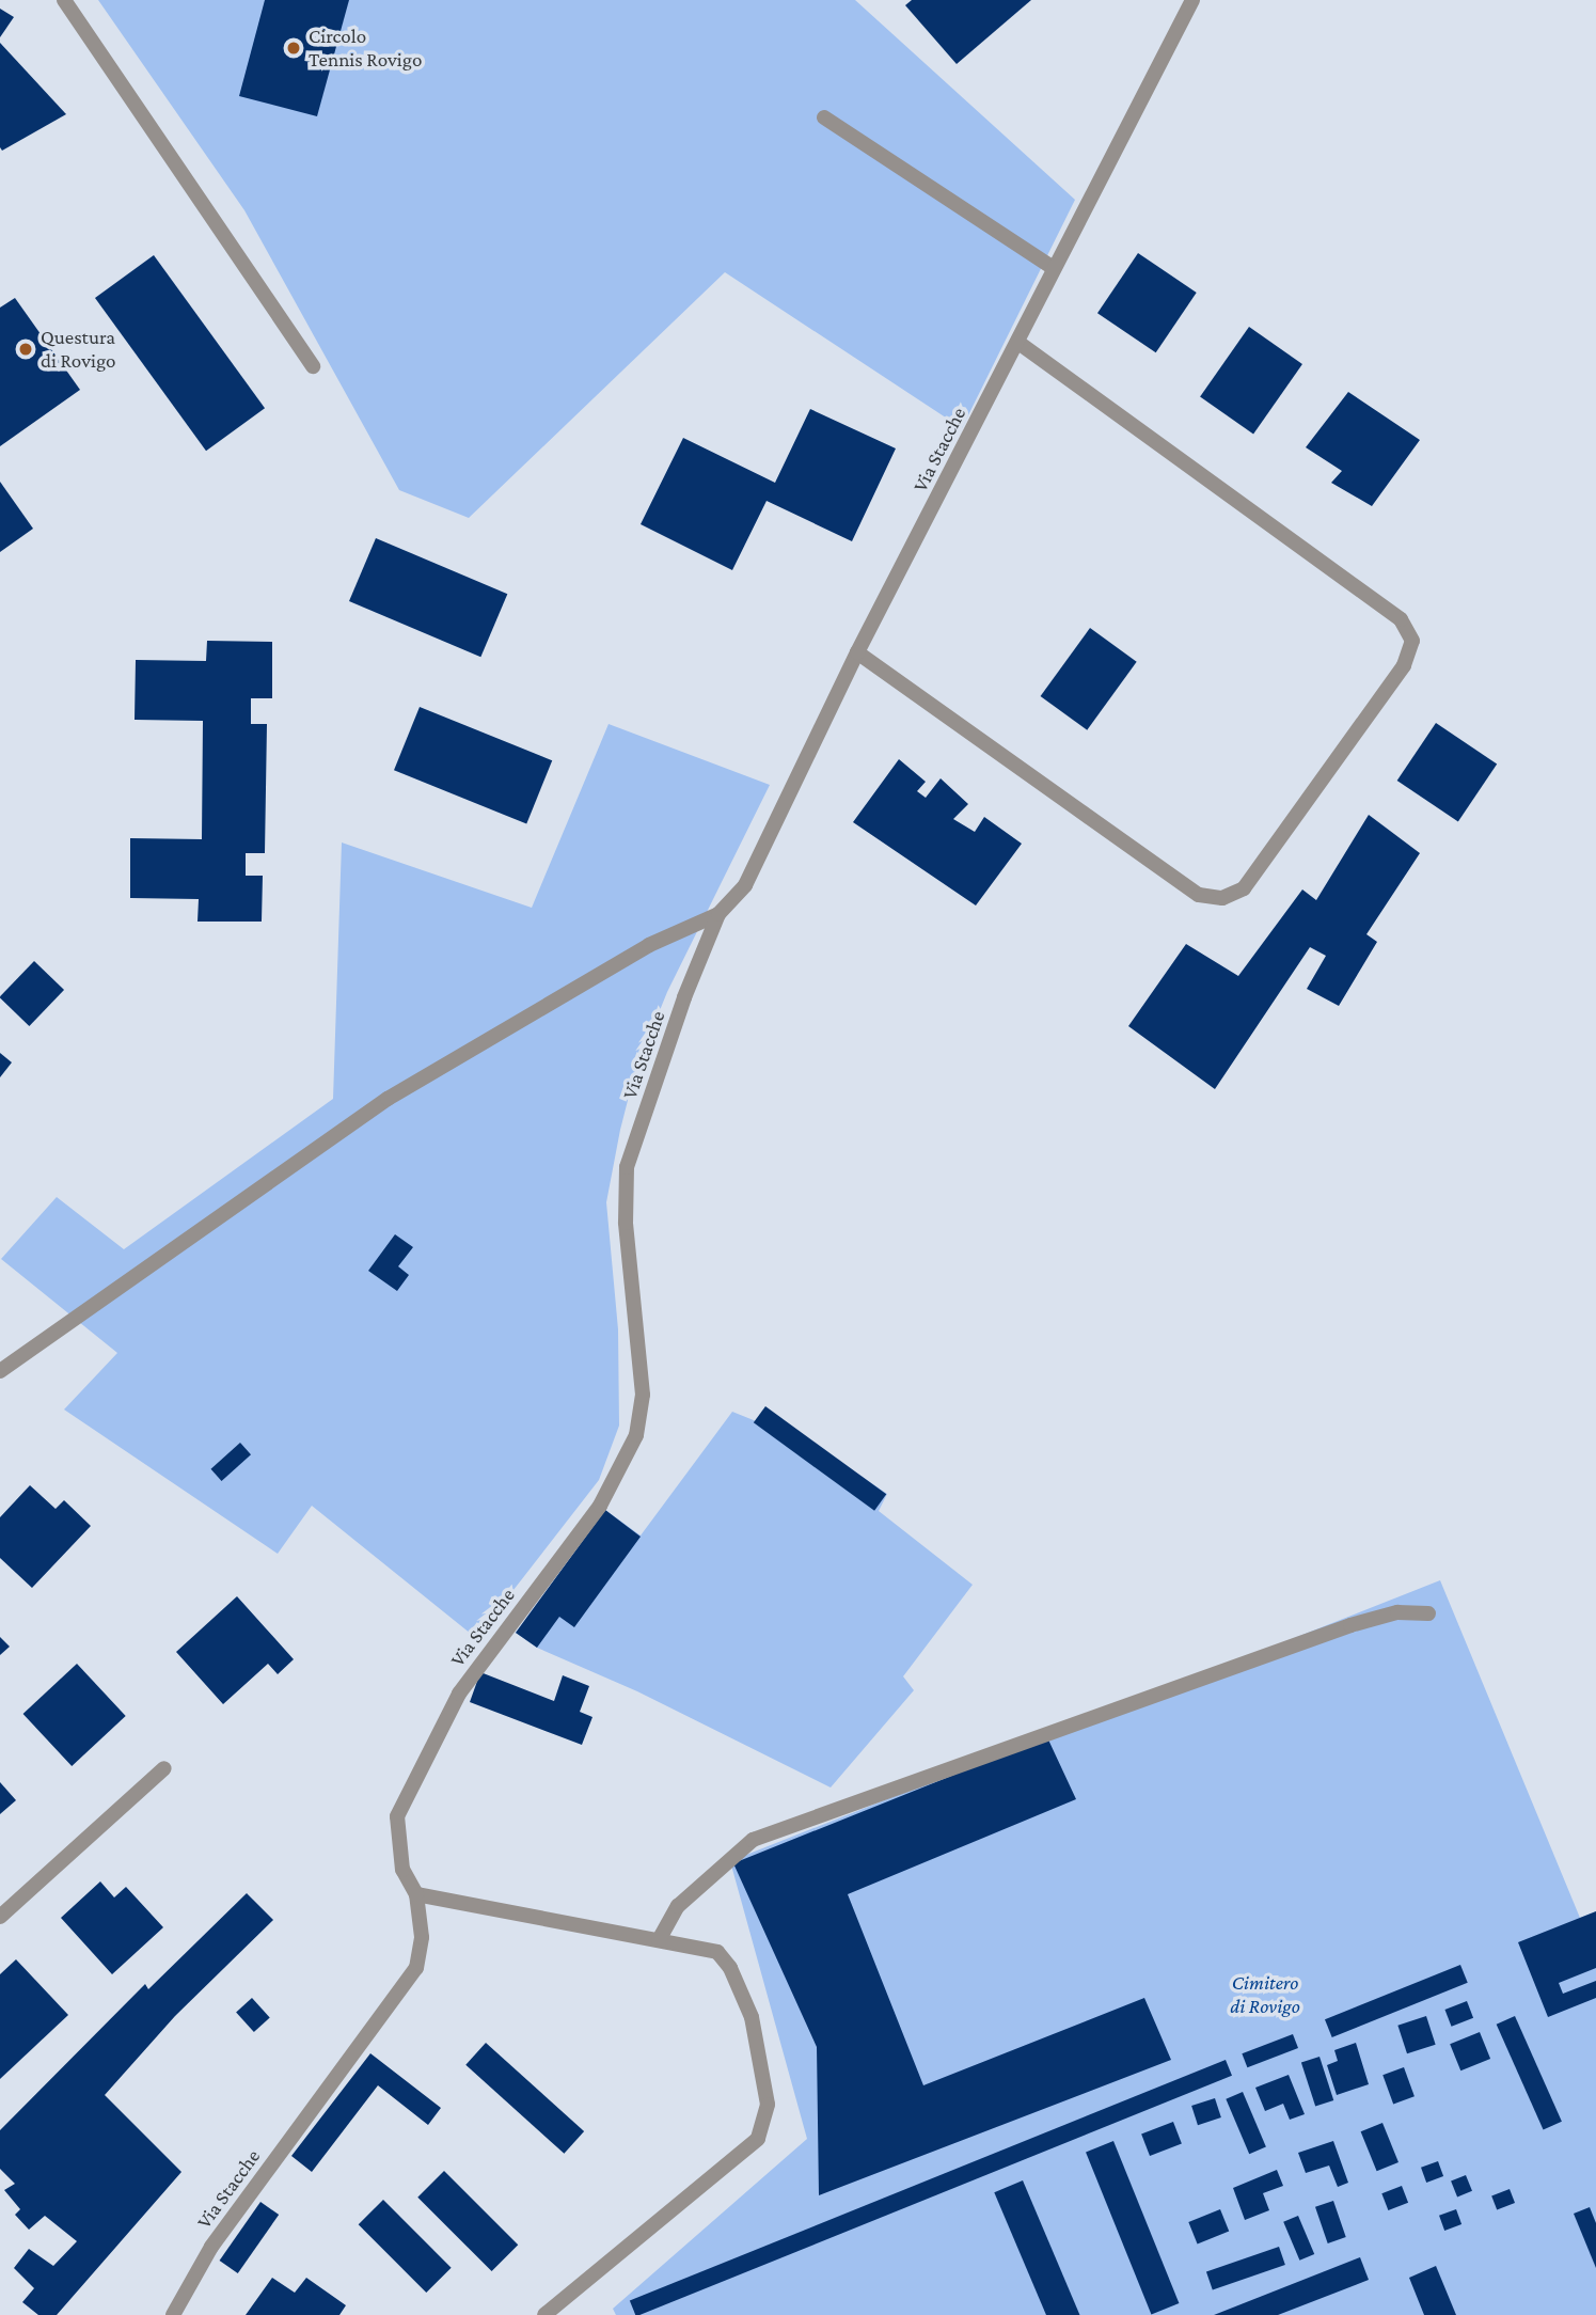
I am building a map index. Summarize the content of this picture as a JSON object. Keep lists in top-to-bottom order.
{
  "streets": {
    "street": ["Via Stacche"]
  },
  "parks": ["Cimitero di Rovigo"],
  "places": ["Circolo Tennis Rovigo", "Questura di Rovigo"]
}
